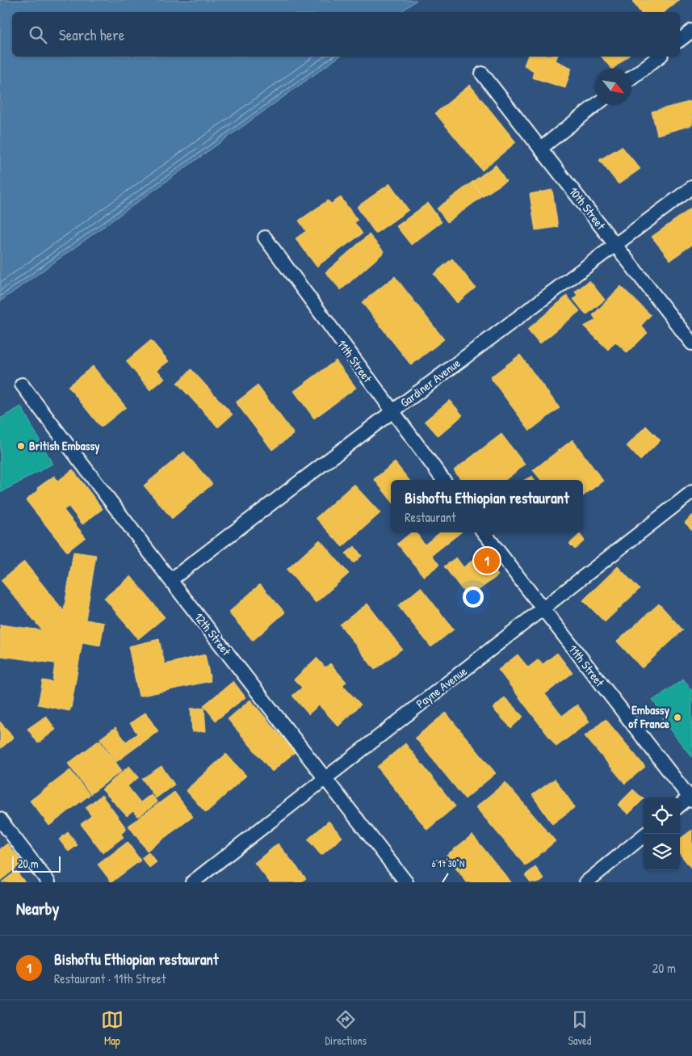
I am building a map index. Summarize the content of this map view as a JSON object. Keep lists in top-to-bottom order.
{
  "streets": {
    "street": [
      "10th Street",
      "11th Street",
      "Gardiner Avenue",
      "12th Street",
      "Payne Avenue"
    ]
  },
  "crossings": [
    ["10th Street", "Gardiner Avenue"],
    ["11th Street", "Gardiner Avenue"],
    ["11th Street", "Payne Avenue"],
    ["Gardiner Avenue", "12th Street"],
    ["12th Street", "Payne Avenue"]
  ],
  "places": ["British Embassy", "Embassy of France"],
  "scale_bar": "20 m",
  "north": "bottom right",
  "page": {
    "search": "Search here",
    "popup": ["Bishoftu Ethiopian restaurant", "Restaurant"],
    "pins": "1",
    "scale": "20 m",
    "heading": "Nearby",
    "list": [
      {
        "mark": "1",
        "name": "Bishoftu Ethiopian restaurant",
        "note": "Restaurant · 11th Street",
        "value": "20 m"
      }
    ],
    "nav": ["Map", "Directions", "Saved"]
  },
  "coordinates": ["6°17'30\"N"]
}
